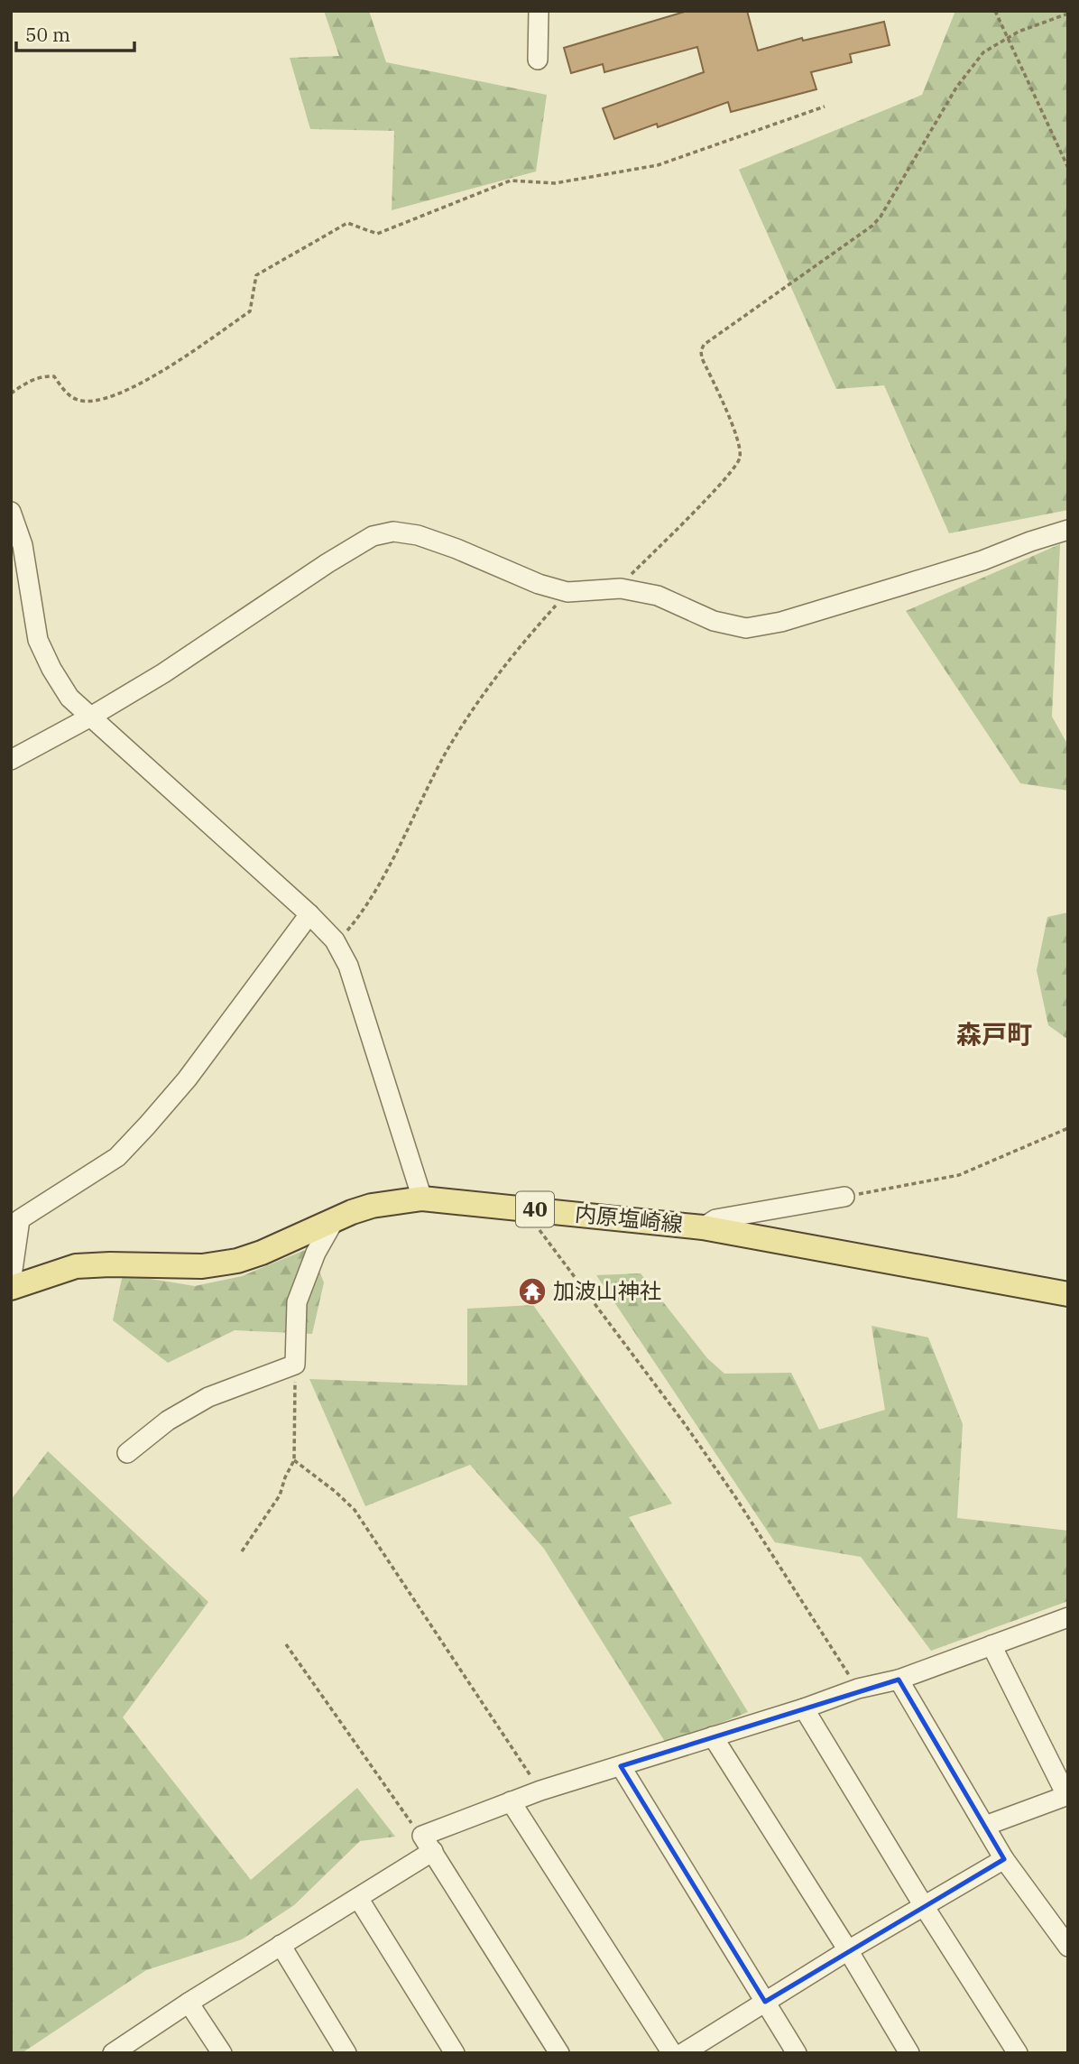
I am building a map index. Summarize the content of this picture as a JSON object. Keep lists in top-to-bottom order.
{
  "streets": {
    "main road": ["40", "内原塩崎線"]
  },
  "districts": ["森戸町"],
  "places": {
    "temple": ["加波山神社"]
  },
  "scale_bar": "50 m"
}
